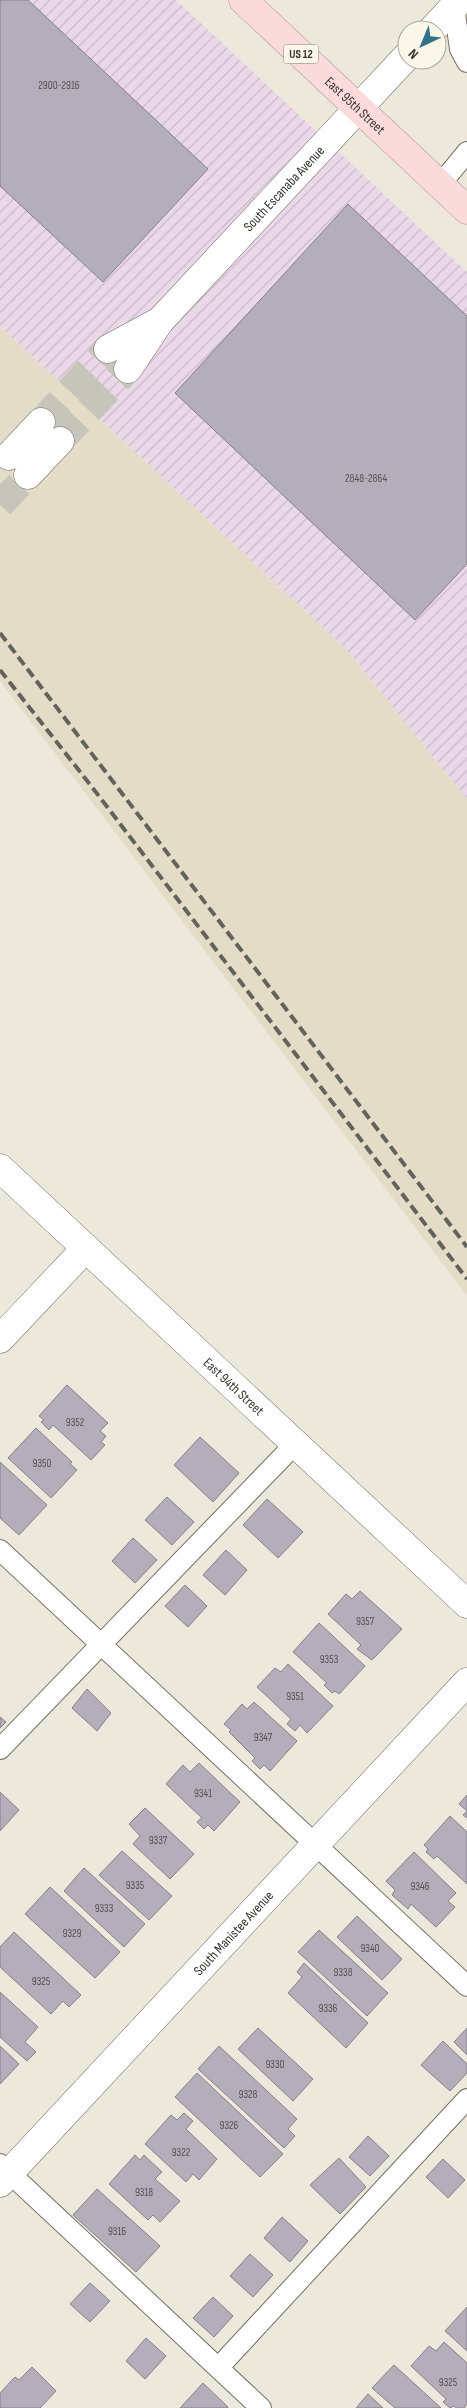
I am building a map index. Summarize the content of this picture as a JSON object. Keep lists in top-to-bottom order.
{
  "streets": {
    "main road": ["US 12", "East 95th Street"],
    "street": ["South Escanaba Avenue", "East 94th Street", "South Manistee Avenue"]
  },
  "crossings": [
    ["East 95th Street", "South Escanaba Avenue"]
  ],
  "house_numbers": [
    "2900-2916",
    "2848-2864",
    "9352",
    "9350",
    "9357",
    "9353",
    "9351",
    "9347",
    "9341",
    "9337",
    "9335",
    "9346",
    "9333",
    "9329",
    "9340",
    "9338",
    "9325",
    "9336",
    "9330",
    "9328",
    "9326",
    "9322",
    "9318",
    "9316",
    "9325"
  ],
  "north": "bottom left"
}
